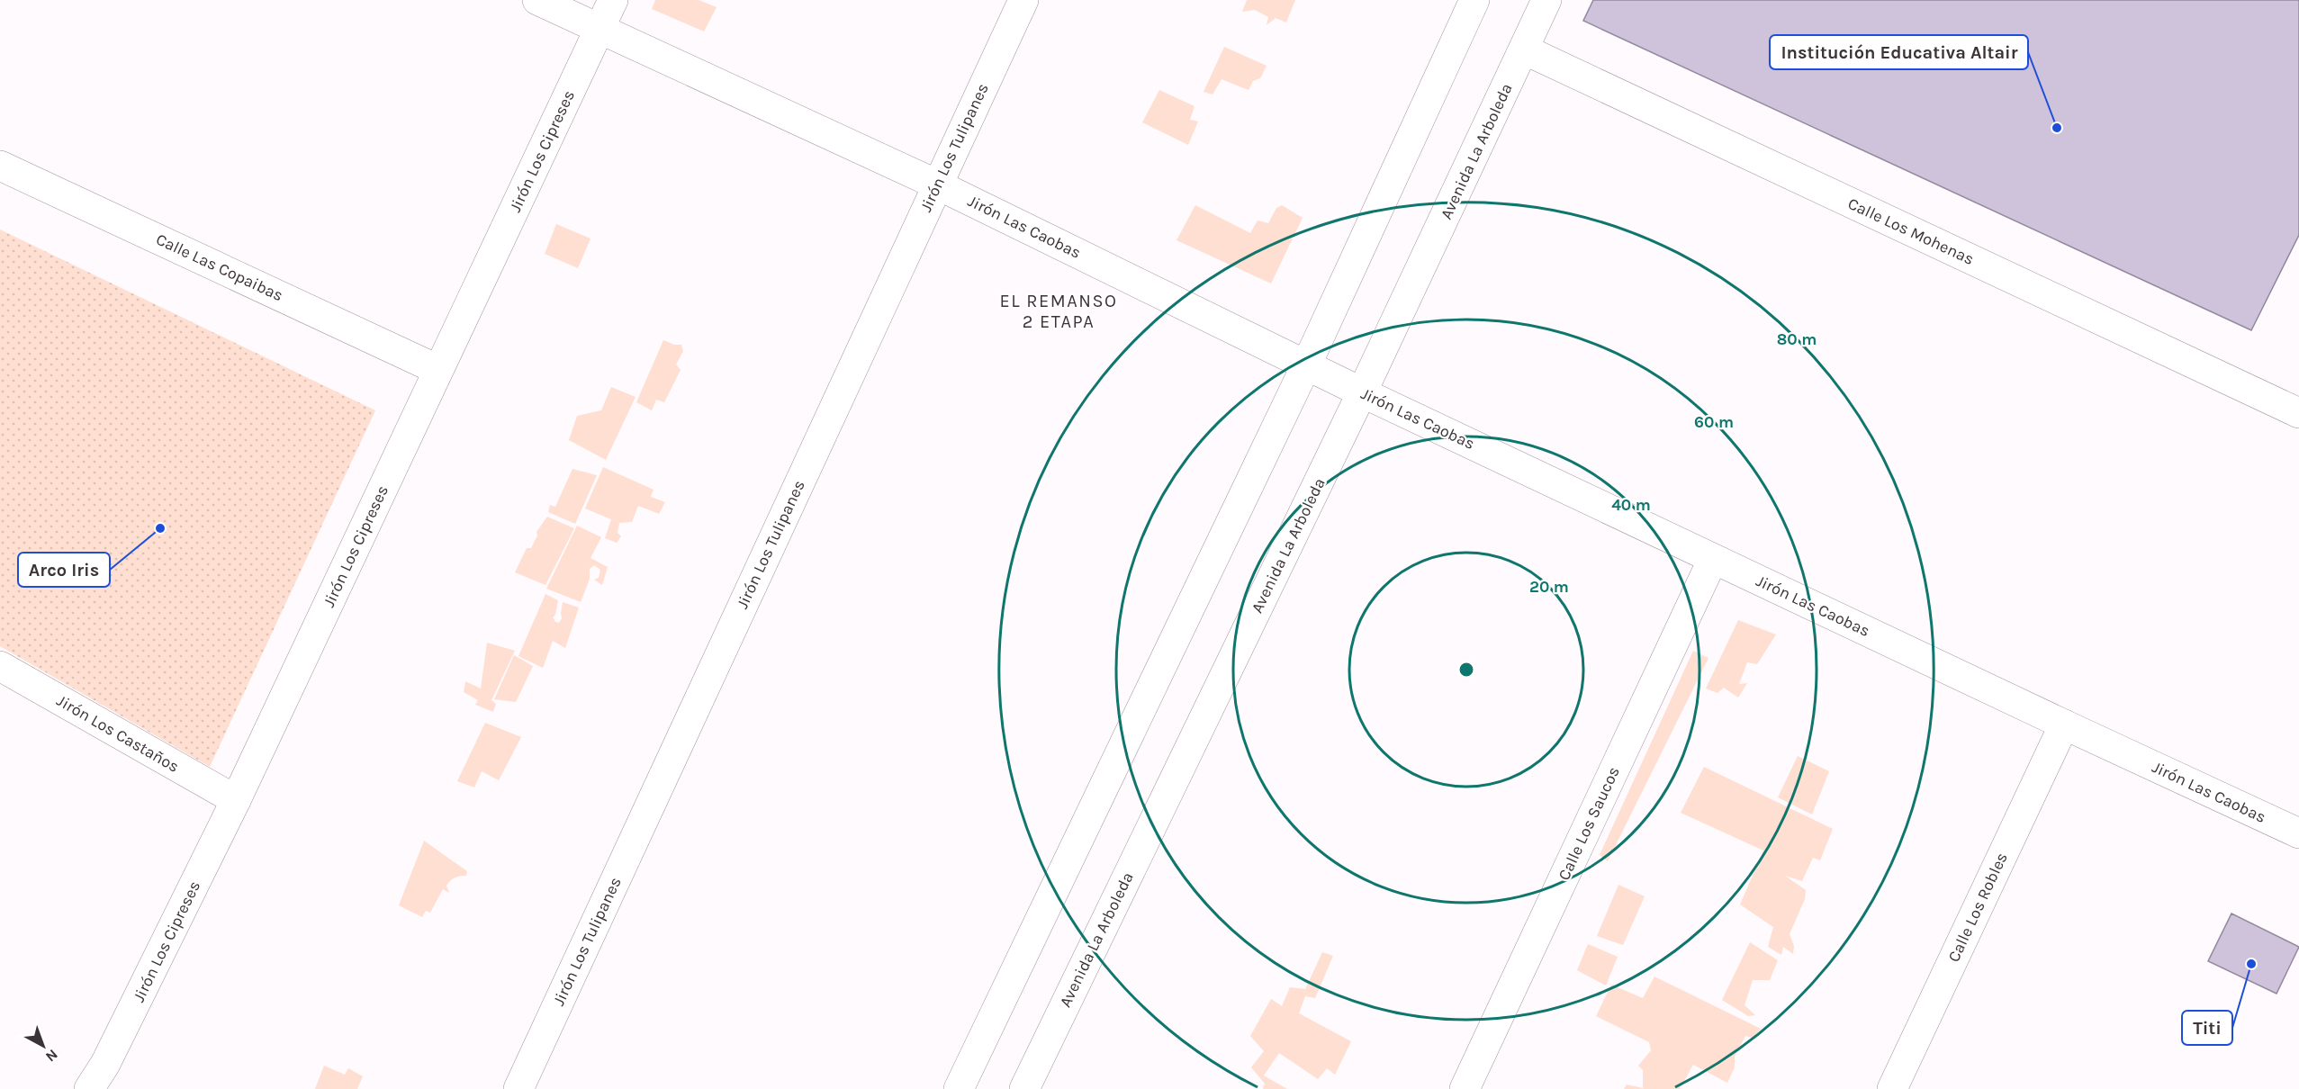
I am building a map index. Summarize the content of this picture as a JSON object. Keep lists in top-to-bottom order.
{
  "streets": {
    "street": [
      "Jirón Los Tulipanes",
      "Jirón Los Cipreses",
      "Avenida La Arboleda",
      "Jirón Las Caobas",
      "Calle Los Mohenas",
      "Calle Las Copaibas",
      "Jirón Los Castaños",
      "Calle Los Saucos",
      "Calle Los Robles"
    ]
  },
  "crossings": [
    ["Jirón Los Tulipanes", "Jirón Las Caobas"],
    ["Jirón Los Cipreses", "Jirón Las Caobas"],
    ["Jirón Los Cipreses", "Calle Las Copaibas"],
    ["Jirón Los Cipreses", "Jirón Los Castaños"],
    ["Avenida La Arboleda", "Jirón Las Caobas"],
    ["Avenida La Arboleda", "Calle Los Mohenas"],
    ["Jirón Las Caobas", "Calle Los Saucos"],
    ["Jirón Las Caobas", "Calle Los Robles"]
  ],
  "districts": ["EL REMANSO 2 ETAPA"],
  "places": ["Institución Educativa Altair", "Arco Iris", "Titi"],
  "north": "bottom right",
  "rings": [
    "80 m",
    "60 m",
    "40 m",
    "20 m"
  ]
}
